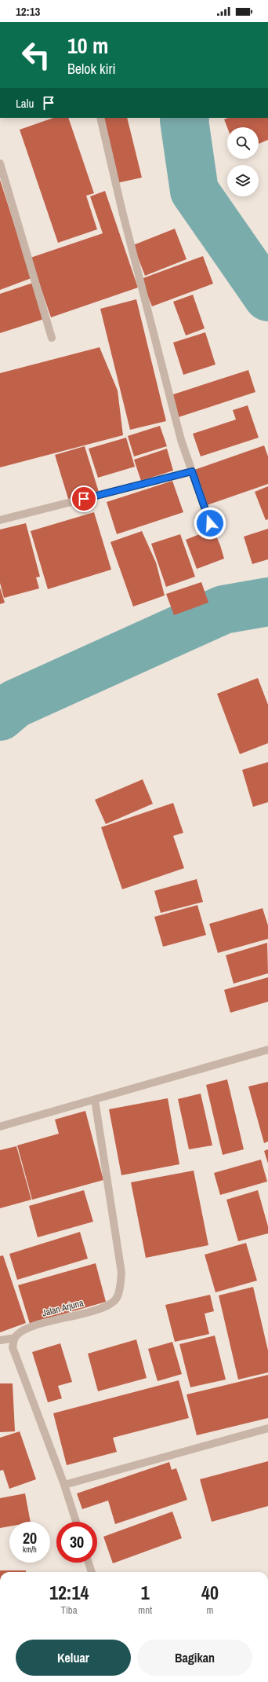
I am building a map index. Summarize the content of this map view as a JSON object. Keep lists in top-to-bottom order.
{
  "streets": {
    "street": ["Jalan Arjuna"]
  },
  "page": {
    "status": "12:13",
    "turn": ["10 m", "Belok kiri"],
    "then": "Lalu",
    "speed": "20 km/h",
    "limit": "30",
    "eta": [
      "12:14",
      "Tiba",
      "1",
      "mnt",
      "40",
      "m"
    ],
    "buttons": ["Keluar", "Bagikan"]
  }
}
